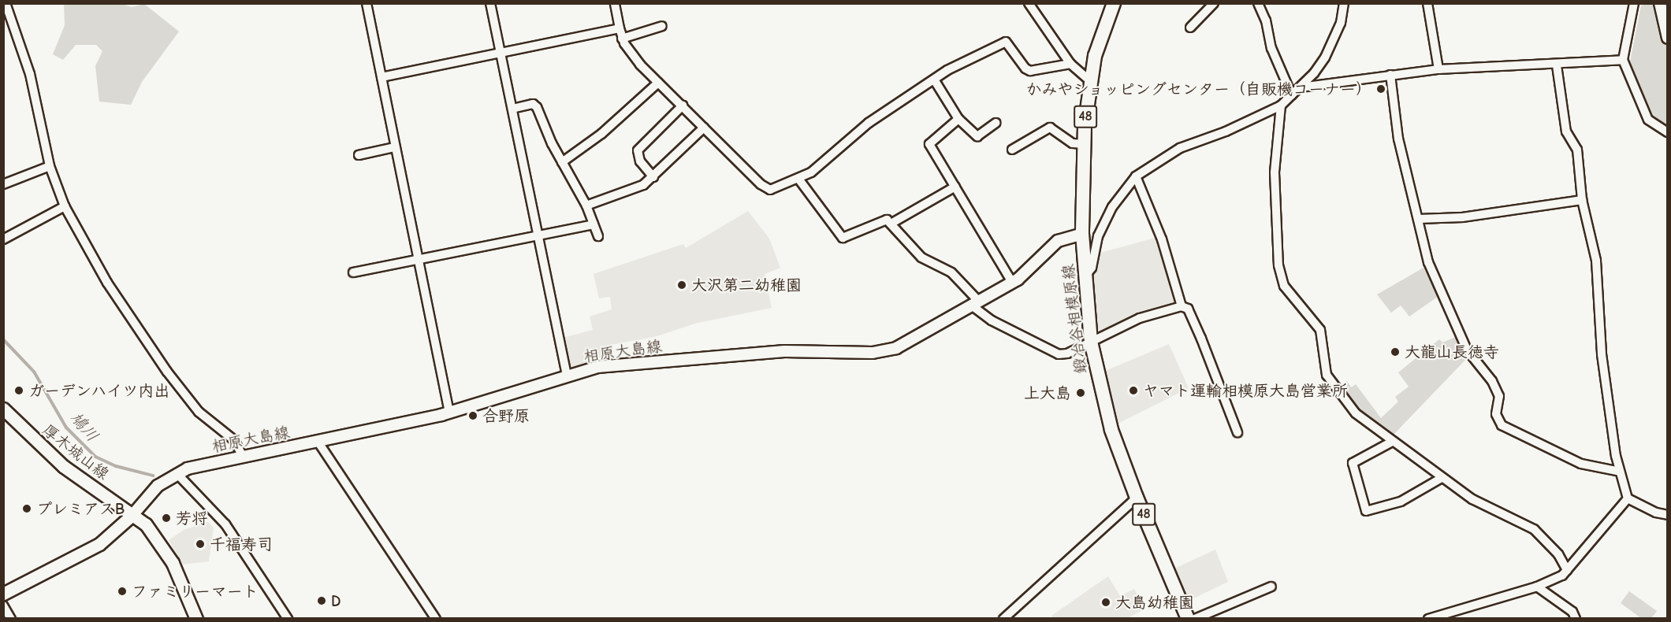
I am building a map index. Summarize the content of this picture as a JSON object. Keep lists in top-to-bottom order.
{
  "streets": {
    "main road": ["48", "鍛冶谷相模原線", "厚木城山線"],
    "street": ["相原大島線"]
  },
  "crossings": [
    ["鍛冶谷相模原線", "相原大島線"],
    ["相原大島線", "厚木城山線"]
  ],
  "water": ["鳩川"],
  "places": [
    "かみやショッピングセンター（自販機コーナー）",
    "大沢第二幼稚園",
    "大龍山長徳寺",
    "ガーデンハイツ内出",
    "ヤマト運輸相模原大島営業所",
    "上大島",
    "合野原",
    "プレミアスB",
    "芳将",
    "千福寿司",
    "ファミリーマート",
    "D",
    "大島幼稚園"
  ]
}
